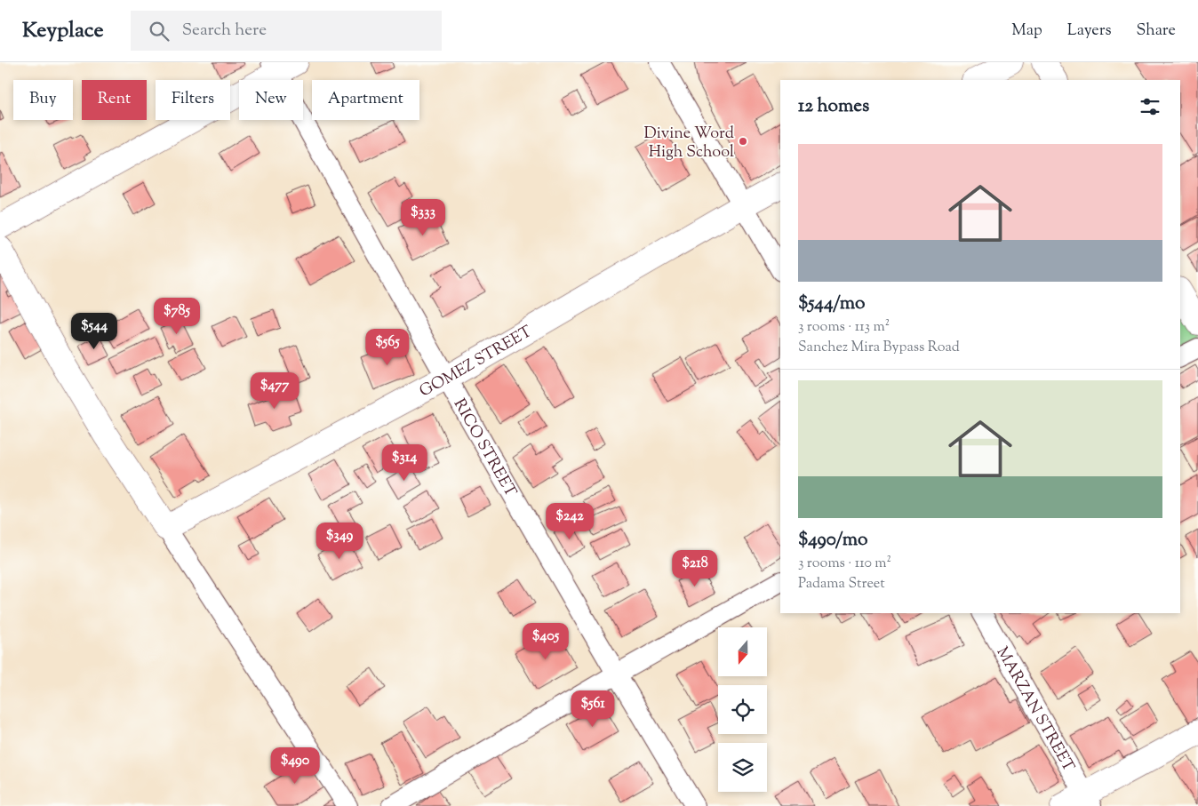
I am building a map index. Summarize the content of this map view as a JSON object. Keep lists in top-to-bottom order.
{
  "streets": {
    "main road": ["GOMEZ STREET"],
    "street": ["RICO STREET", "MARZAN STREET"]
  },
  "crossings": [
    ["GOMEZ STREET", "RICO STREET"]
  ],
  "places": ["Divine Word High School"],
  "north": "bottom",
  "page": {
    "header": "Keyplace",
    "search": "Search here",
    "nav": ["Map", "Layers", "Share"],
    "chip": [
      "Buy",
      "Rent",
      "Filters",
      "New",
      "Apartment"
    ],
    "heading": "12 homes",
    "list": [
      {
        "name": "$544/mo",
        "note": "3 rooms · 113 m² · Sanchez Mira Bypass Road"
      },
      {
        "name": "$490/mo",
        "note": "3 rooms · 110 m² · Padama Street"
      }
    ],
    "price": [
      "$333",
      "$785",
      "$544",
      "$565",
      "$477",
      "$314",
      "$242",
      "$349",
      "$218",
      "$405",
      "$561",
      "$490"
    ]
  }
}
